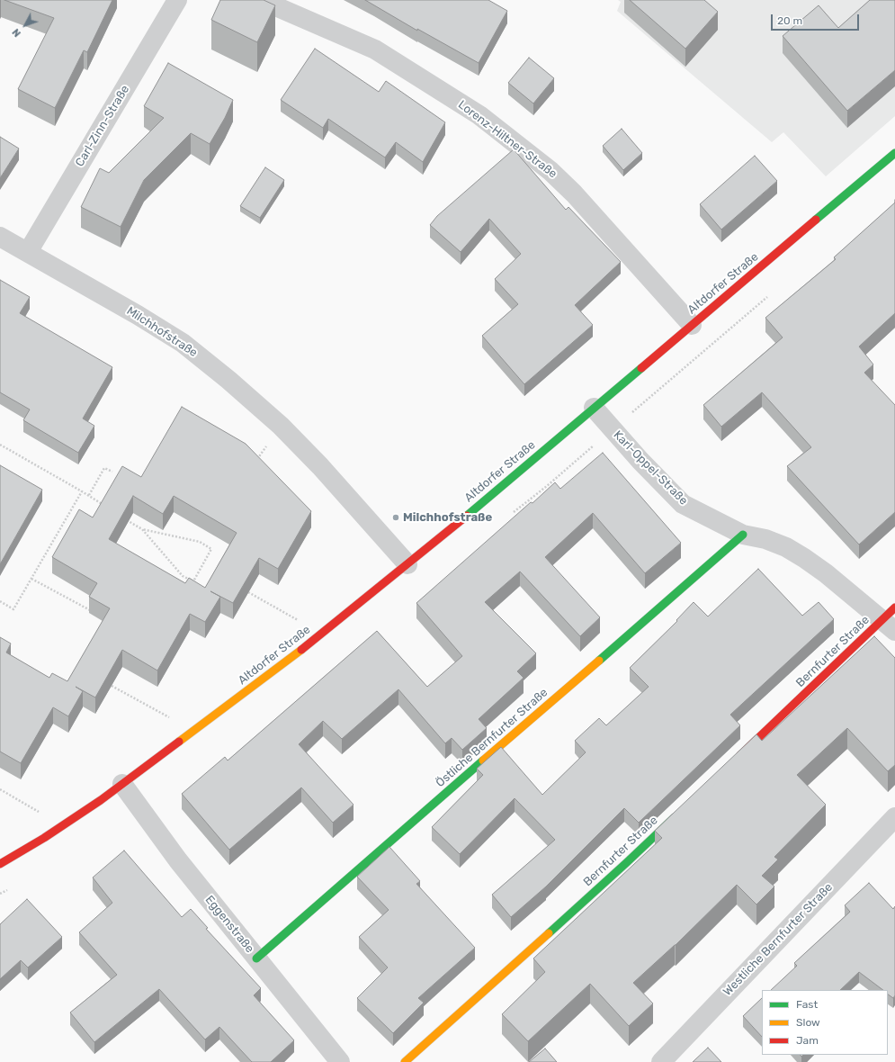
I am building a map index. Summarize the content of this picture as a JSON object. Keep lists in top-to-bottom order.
{
  "streets": {
    "street": [
      "Carl-Zinn-Straße",
      "Lorenz-Hiltner-Straße",
      "Altdorfer Straße",
      "Milchhofstraße",
      "Karl-Oppel-Straße",
      "Bernfurter Straße",
      "Östliche Bernfurter Straße",
      "Eggenstraße",
      "Westliche Bernfurter Straße"
    ]
  },
  "crossings": [
    ["Carl-Zinn-Straße", "Milchhofstraße"],
    ["Lorenz-Hiltner-Straße", "Altdorfer Straße"],
    ["Altdorfer Straße", "Milchhofstraße"],
    ["Altdorfer Straße", "Karl-Oppel-Straße"],
    ["Altdorfer Straße", "Eggenstraße"],
    ["Karl-Oppel-Straße", "Bernfurter Straße"],
    ["Karl-Oppel-Straße", "Östliche Bernfurter Straße"],
    ["Östliche Bernfurter Straße", "Eggenstraße"]
  ],
  "places": ["Milchhofstraße"],
  "legend": ["Fast", "Slow", "Jam"],
  "scale_bar": "20 m",
  "north": "bottom left"
}
